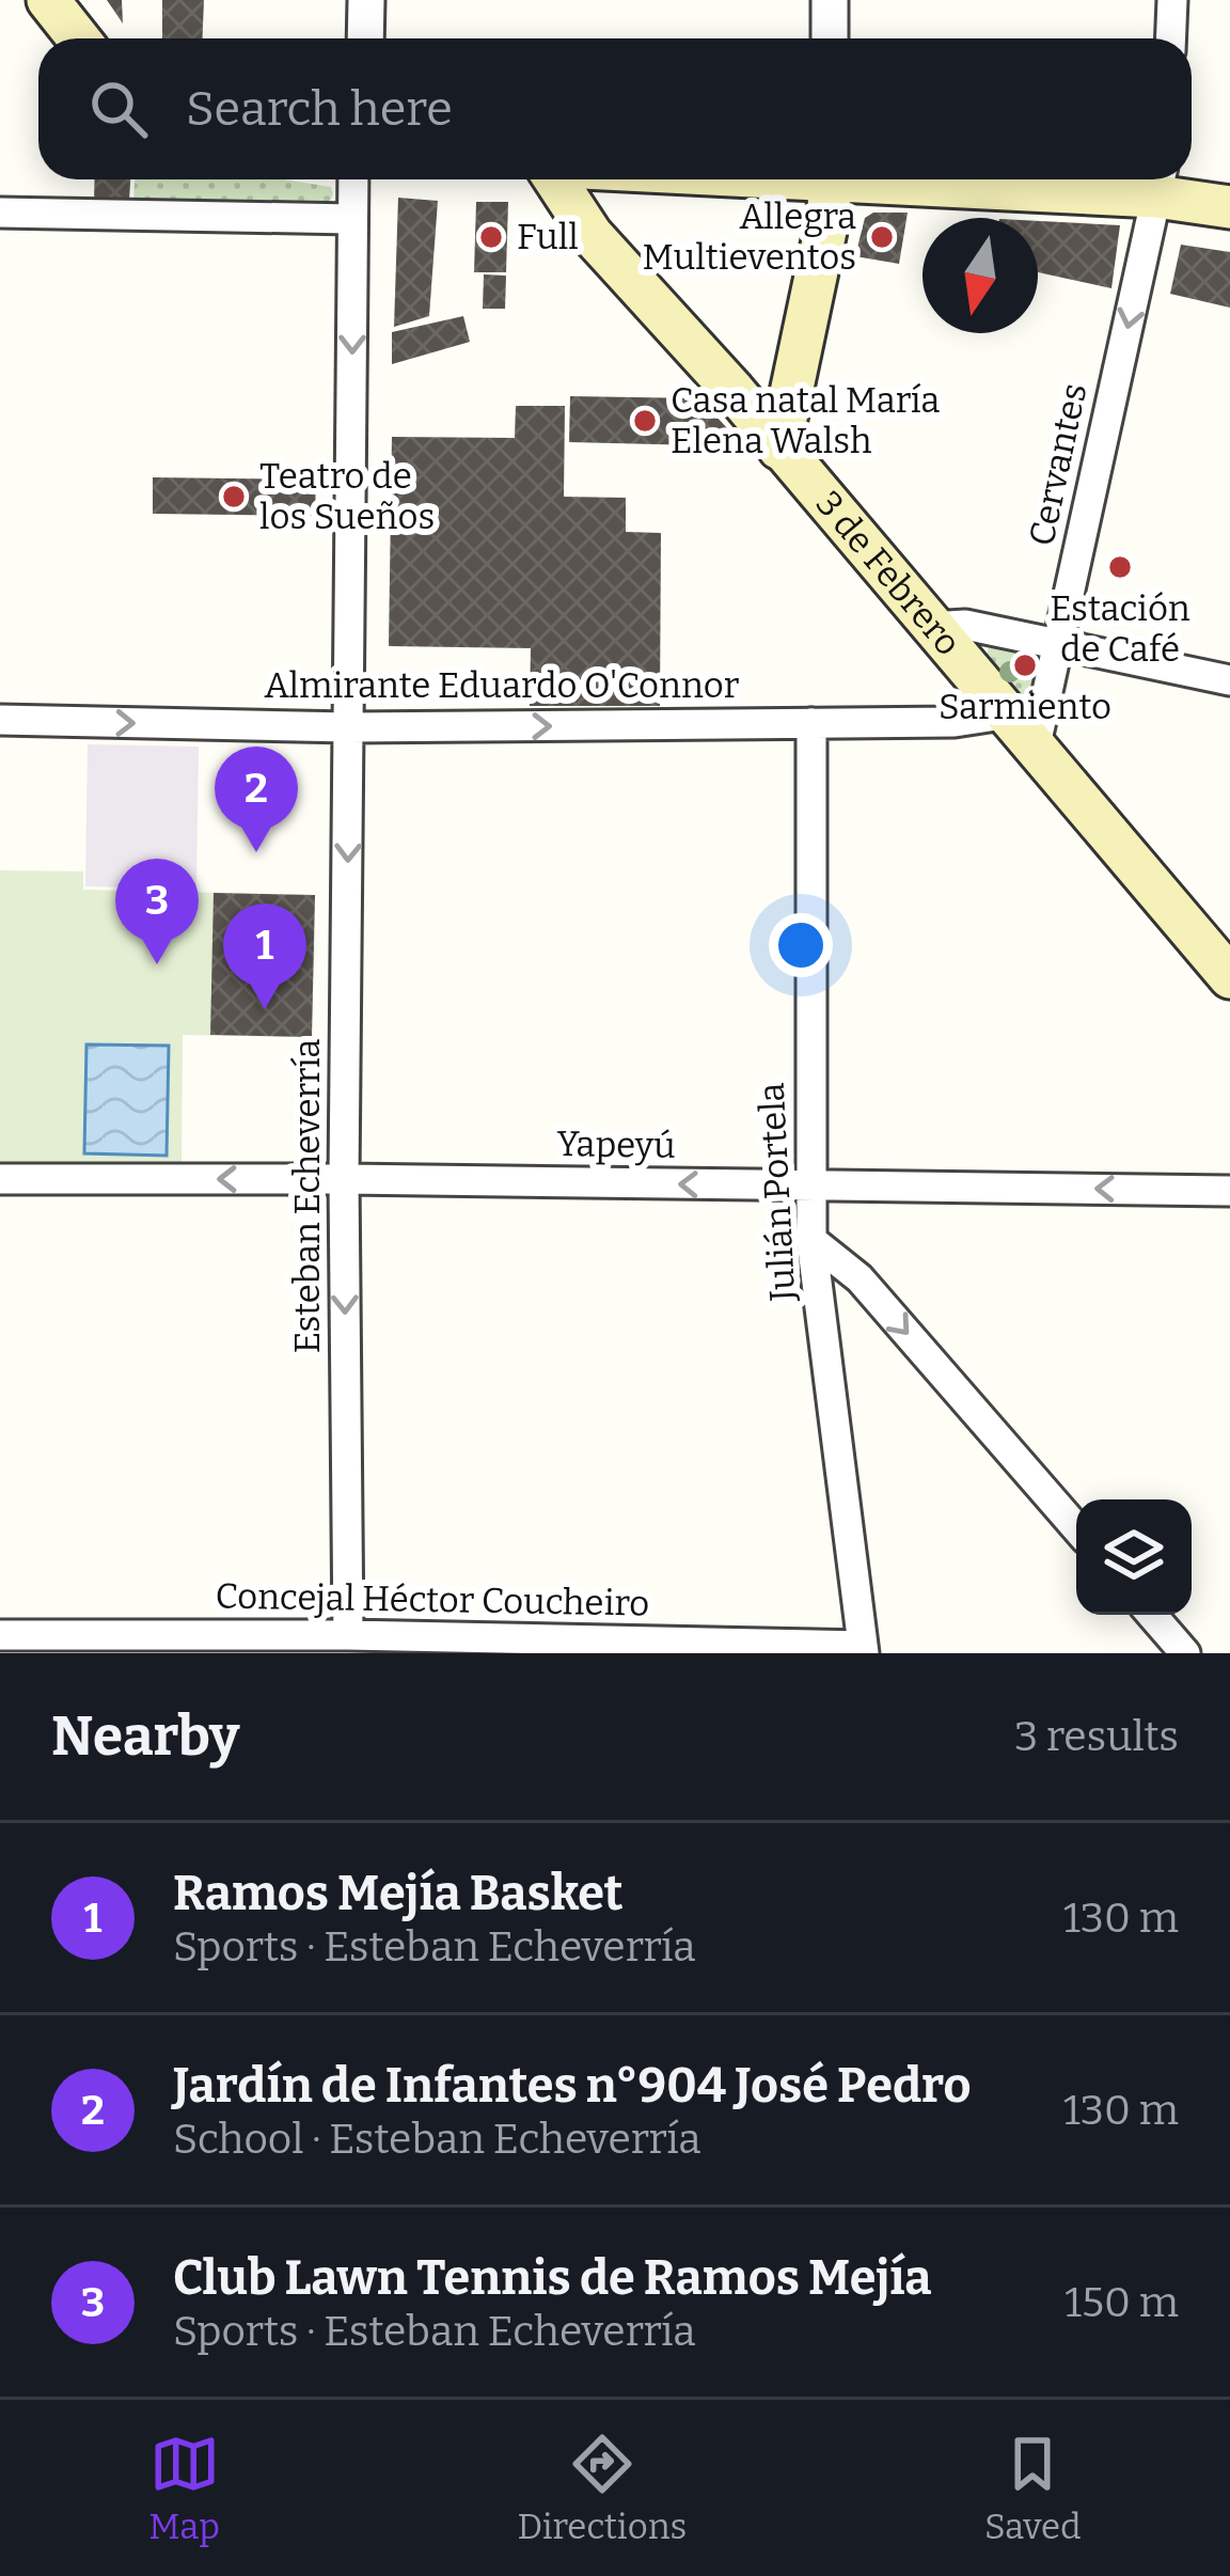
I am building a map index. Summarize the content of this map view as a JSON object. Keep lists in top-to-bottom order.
{
  "streets": {
    "main road": ["3 de Febrero"],
    "street": [
      "Cervantes",
      "Almirante Eduardo O'Connor",
      "Yapeyú",
      "Julián Portela",
      "Esteban Echeverría",
      "Concejal Héctor Coucheiro"
    ]
  },
  "crossings": [
    ["Cervantes", "3 de Febrero"],
    ["3 de Febrero", "Almirante Eduardo O'Connor"],
    ["Almirante Eduardo O'Connor", "Julián Portela"],
    ["Almirante Eduardo O'Connor", "Esteban Echeverría"],
    ["Yapeyú", "Julián Portela"],
    ["Yapeyú", "Esteban Echeverría"],
    ["Julián Portela", "Concejal Héctor Coucheiro"],
    ["Esteban Echeverría", "Concejal Héctor Coucheiro"]
  ],
  "one_way": [
    "Cervantes",
    "Almirante Eduardo O'Connor",
    "Yapeyú",
    "Esteban Echeverría"
  ],
  "places": [
    "Full",
    "Allegra Multieventos",
    "Casa natal María Elena Walsh",
    "Teatro de los Sueños",
    "Estación de Café",
    "Sarmiento"
  ],
  "north": "bottom",
  "page": {
    "search": "Search here",
    "pins": ["2", "3", "1"],
    "heading": ["Nearby", "3 results"],
    "list": [
      {
        "mark": "1",
        "name": "Ramos Mejía Basket",
        "note": "Sports · Esteban Echeverría",
        "value": "130 m"
      },
      {
        "mark": "2",
        "name": "Jardín de Infantes n°904 José Pedro",
        "note": "School · Esteban Echeverría",
        "value": "130 m"
      },
      {
        "mark": "3",
        "name": "Club Lawn Tennis de Ramos Mejía",
        "note": "Sports · Esteban Echeverría",
        "value": "150 m"
      }
    ],
    "nav": ["Map", "Directions", "Saved"]
  }
}
